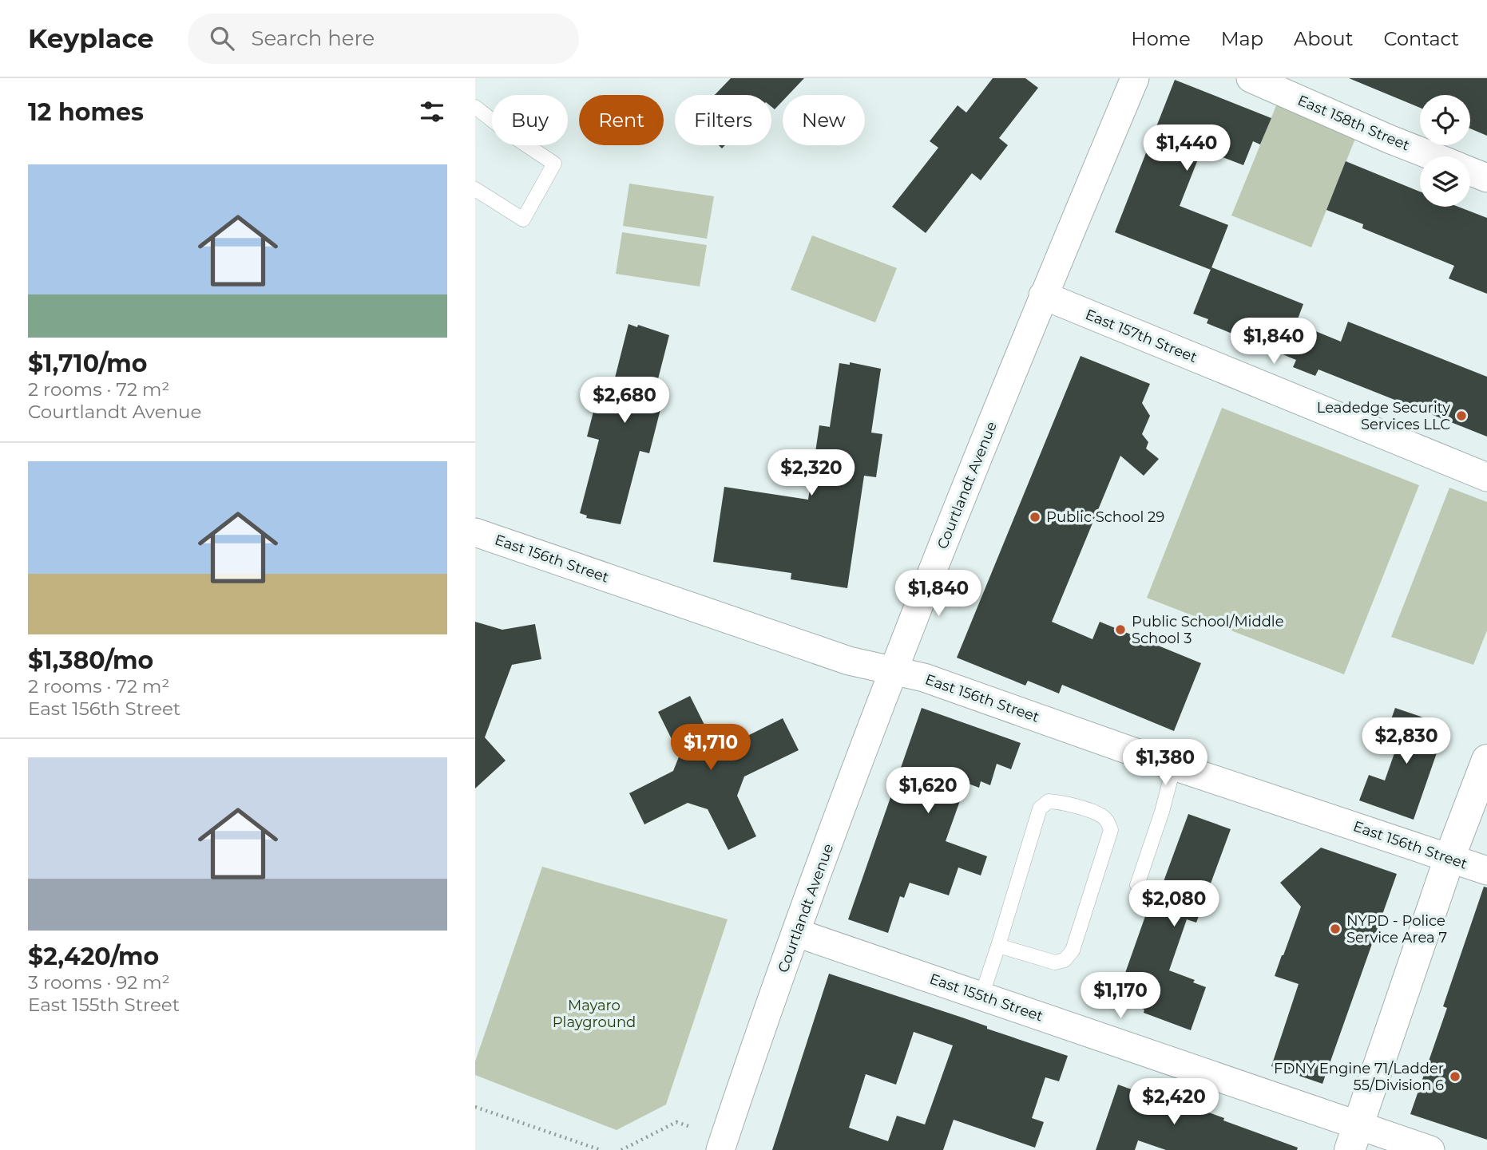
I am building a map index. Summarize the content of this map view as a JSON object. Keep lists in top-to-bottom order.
{
  "streets": {
    "street": [
      "East 158th Street",
      "East 157th Street",
      "Courtlandt Avenue",
      "East 156th Street",
      "East 155th Street"
    ]
  },
  "crossings": [
    ["East 157th Street", "Courtlandt Avenue"],
    ["Courtlandt Avenue", "East 156th Street"],
    ["Courtlandt Avenue", "East 155th Street"]
  ],
  "parks": ["Mayaro Playground"],
  "places": [
    "Leadedge Security Services LLC",
    "Public School 29",
    "Public School/Middle School 3",
    "NYPD - Police Service Area 7",
    "FDNY Engine 71/Ladder 55/Division 6"
  ],
  "page": {
    "header": "Keyplace",
    "search": "Search here",
    "nav": [
      "Home",
      "Map",
      "About",
      "Contact"
    ],
    "heading": "12 homes",
    "chip": [
      "Buy",
      "Rent",
      "Filters",
      "New"
    ],
    "price": [
      "$1,440",
      "$1,840",
      "$2,680",
      "$2,320",
      "$1,840",
      "$2,830",
      "$1,710",
      "$1,380",
      "$1,620",
      "$2,080",
      "$1,170",
      "$2,420"
    ],
    "list": [
      {
        "name": "$1,710/mo",
        "note": "2 rooms · 72 m² · Courtlandt Avenue"
      },
      {
        "name": "$1,380/mo",
        "note": "2 rooms · 72 m² · East 156th Street"
      },
      {
        "name": "$2,420/mo",
        "note": "3 rooms · 92 m² · East 155th Street"
      }
    ]
  }
}
